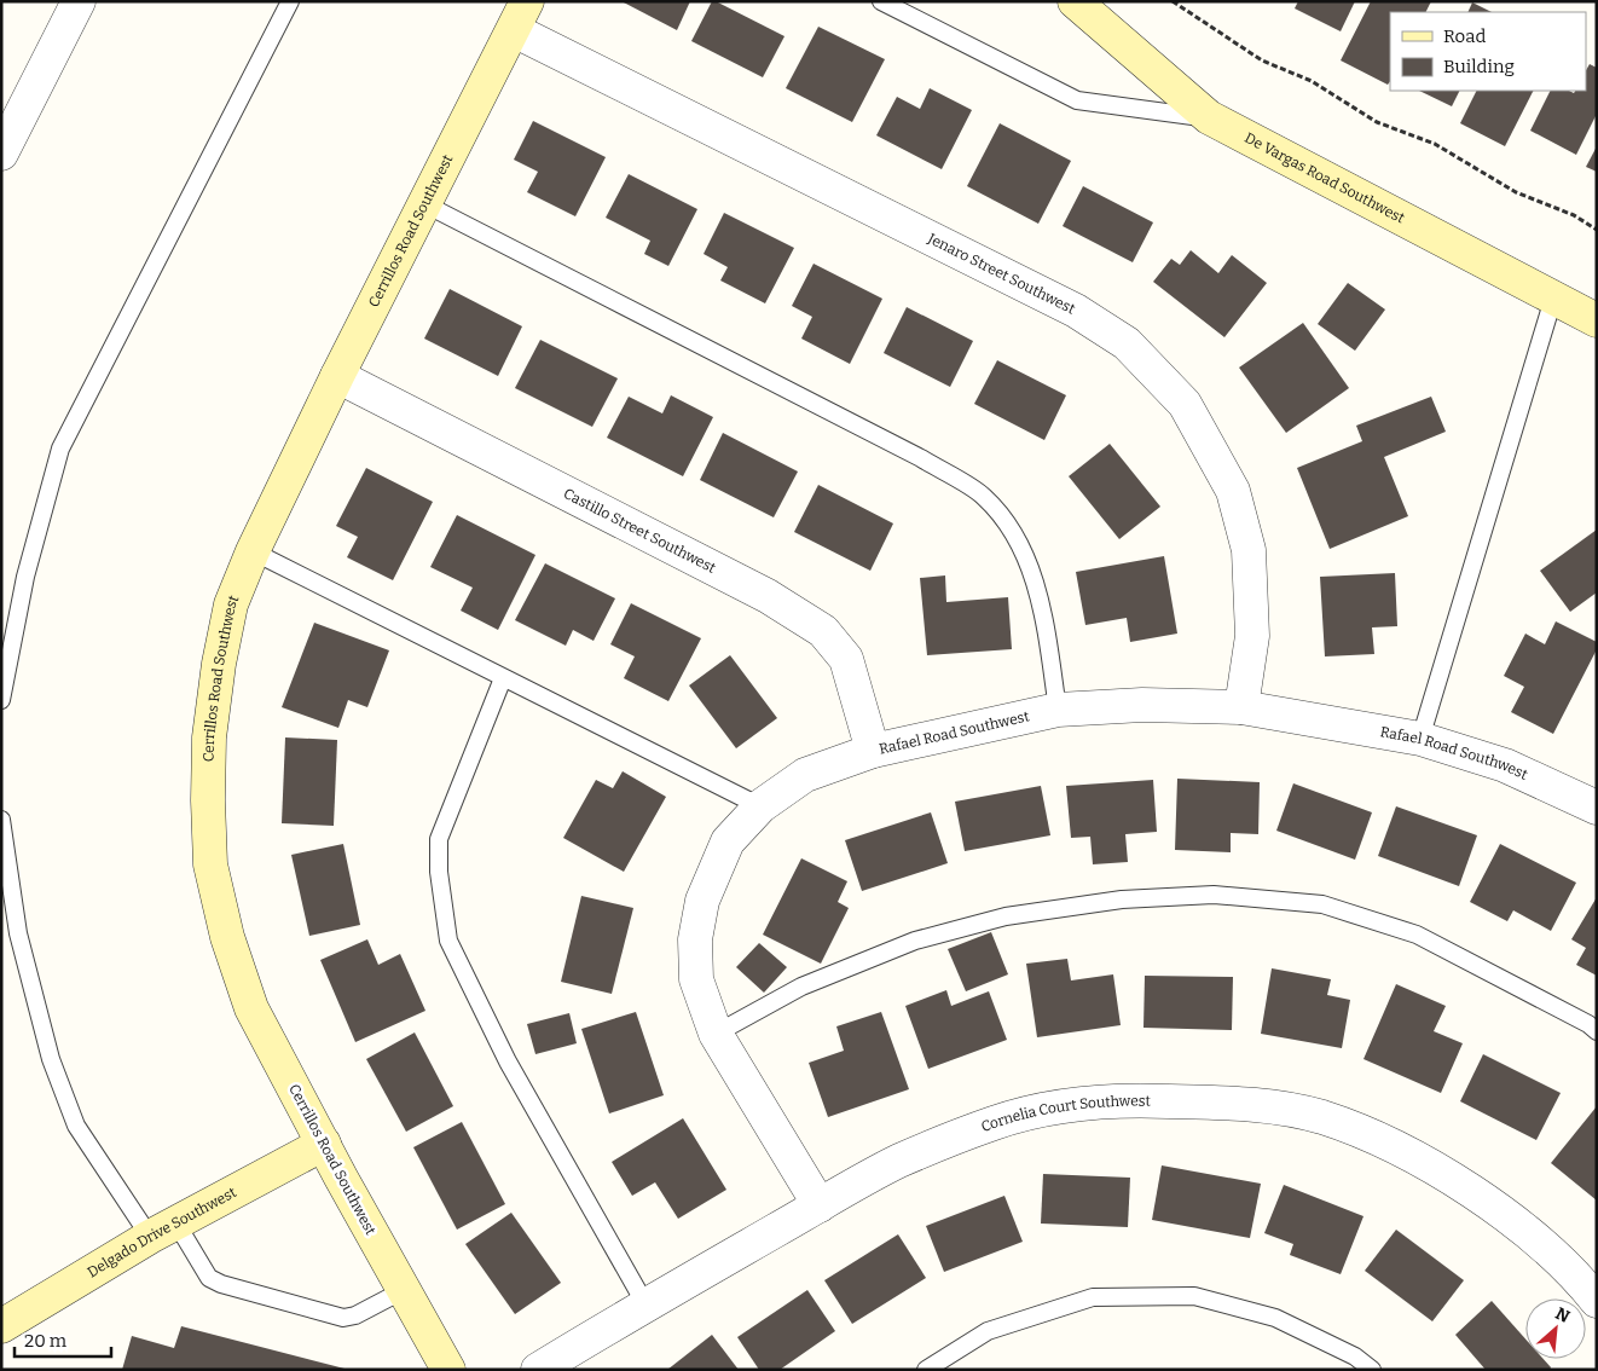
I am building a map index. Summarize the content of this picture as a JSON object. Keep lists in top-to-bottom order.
{
  "streets": {
    "street": [
      "De Vargas Road Southwest",
      "Cerrillos Road Southwest",
      "Jenaro Street Southwest",
      "Castillo Street Southwest",
      "Rafael Road Southwest",
      "Cornelia Court Southwest",
      "Delgado Drive Southwest"
    ]
  },
  "crossings": [
    ["Cerrillos Road Southwest", "Jenaro Street Southwest"],
    ["Cerrillos Road Southwest", "Castillo Street Southwest"],
    ["Cerrillos Road Southwest", "Delgado Drive Southwest"],
    ["Jenaro Street Southwest", "Rafael Road Southwest"],
    ["Castillo Street Southwest", "Rafael Road Southwest"],
    ["Rafael Road Southwest", "Cornelia Court Southwest"]
  ],
  "legend": ["Road", "Building"],
  "scale_bar": "20 m",
  "north": "top right"
}
